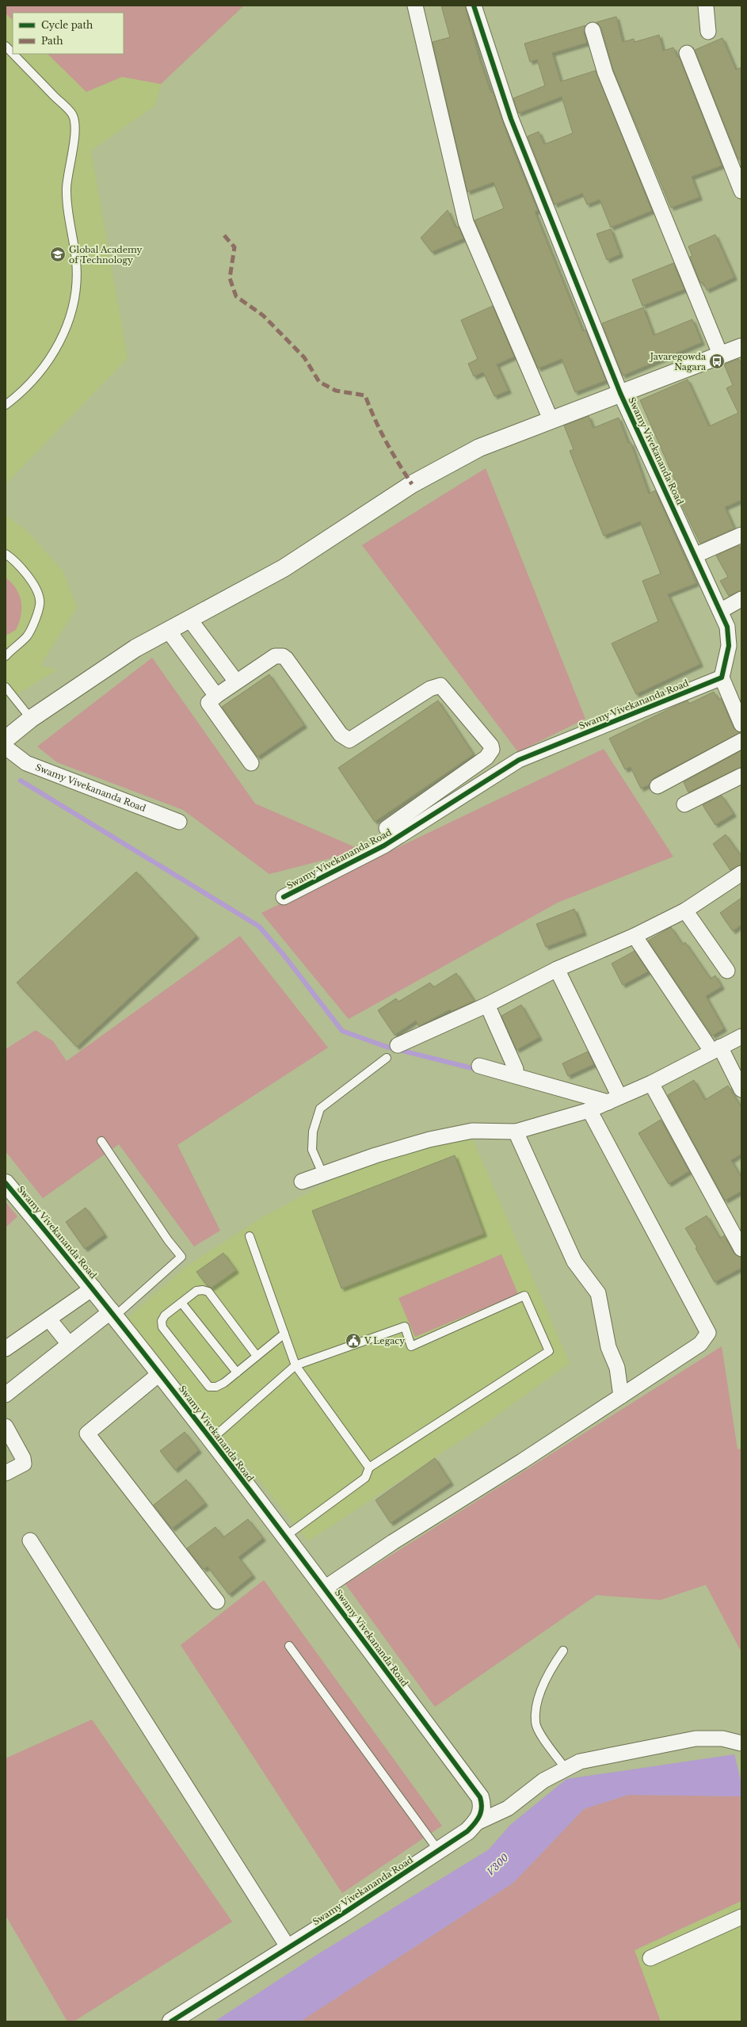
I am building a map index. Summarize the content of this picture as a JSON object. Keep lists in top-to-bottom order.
{
  "streets": {
    "street": ["Swamy Vivekananda Road"]
  },
  "water": ["V300"],
  "places": {
    "school or university": ["Global Academy of Technology"],
    "bus stop": ["Javaregowda Nagara"],
    "public building": ["V Legacy"]
  },
  "legend": ["Cycle path", "Path"]
}
